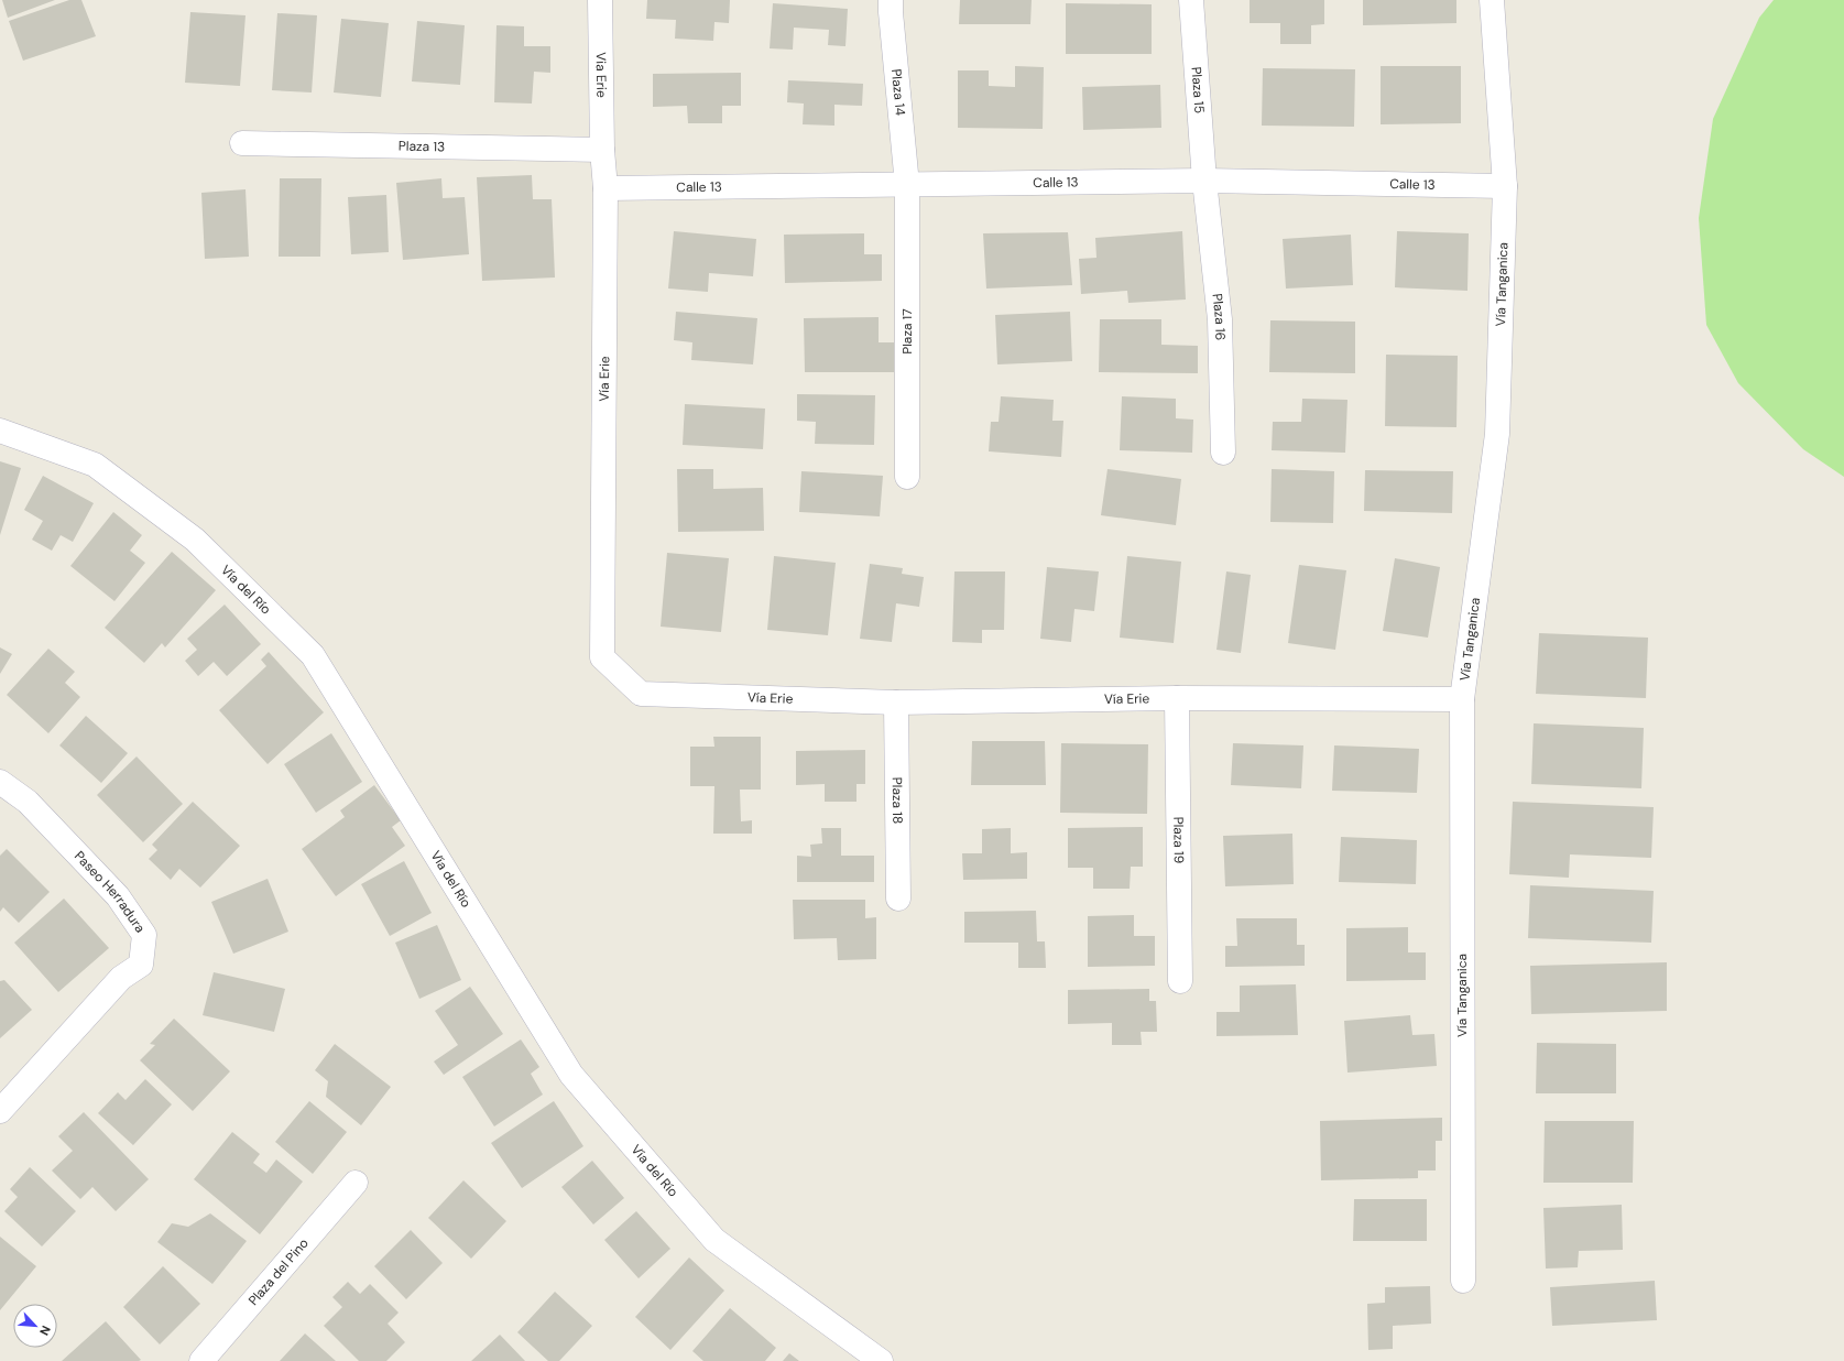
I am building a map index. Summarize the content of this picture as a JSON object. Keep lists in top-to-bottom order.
{
  "streets": {
    "street": [
      "Via Erie",
      "Plaza 15",
      "Plaza 14",
      "Plaza 13",
      "Calle 13",
      "Vía Tanganica",
      "Plaza 16",
      "Plaza 17",
      "Vía Erie",
      "Vía del Río",
      "Plaza 18",
      "Plaza 19",
      "Paseo Herradura",
      "Plaza del Pino"
    ]
  },
  "crossings": [
    ["Via Erie", "Plaza 13"],
    ["Via Erie", "Vía Erie"],
    ["Plaza 15", "Calle 13"],
    ["Plaza 15", "Plaza 16"],
    ["Plaza 14", "Calle 13"],
    ["Plaza 14", "Plaza 17"],
    ["Plaza 13", "Vía Erie"],
    ["Calle 13", "Vía Tanganica"],
    ["Calle 13", "Plaza 16"],
    ["Calle 13", "Plaza 17"],
    ["Calle 13", "Vía Erie"],
    ["Vía Tanganica", "Vía Erie"],
    ["Vía Erie", "Plaza 18"],
    ["Vía Erie", "Plaza 19"]
  ],
  "north": "bottom right"
}
